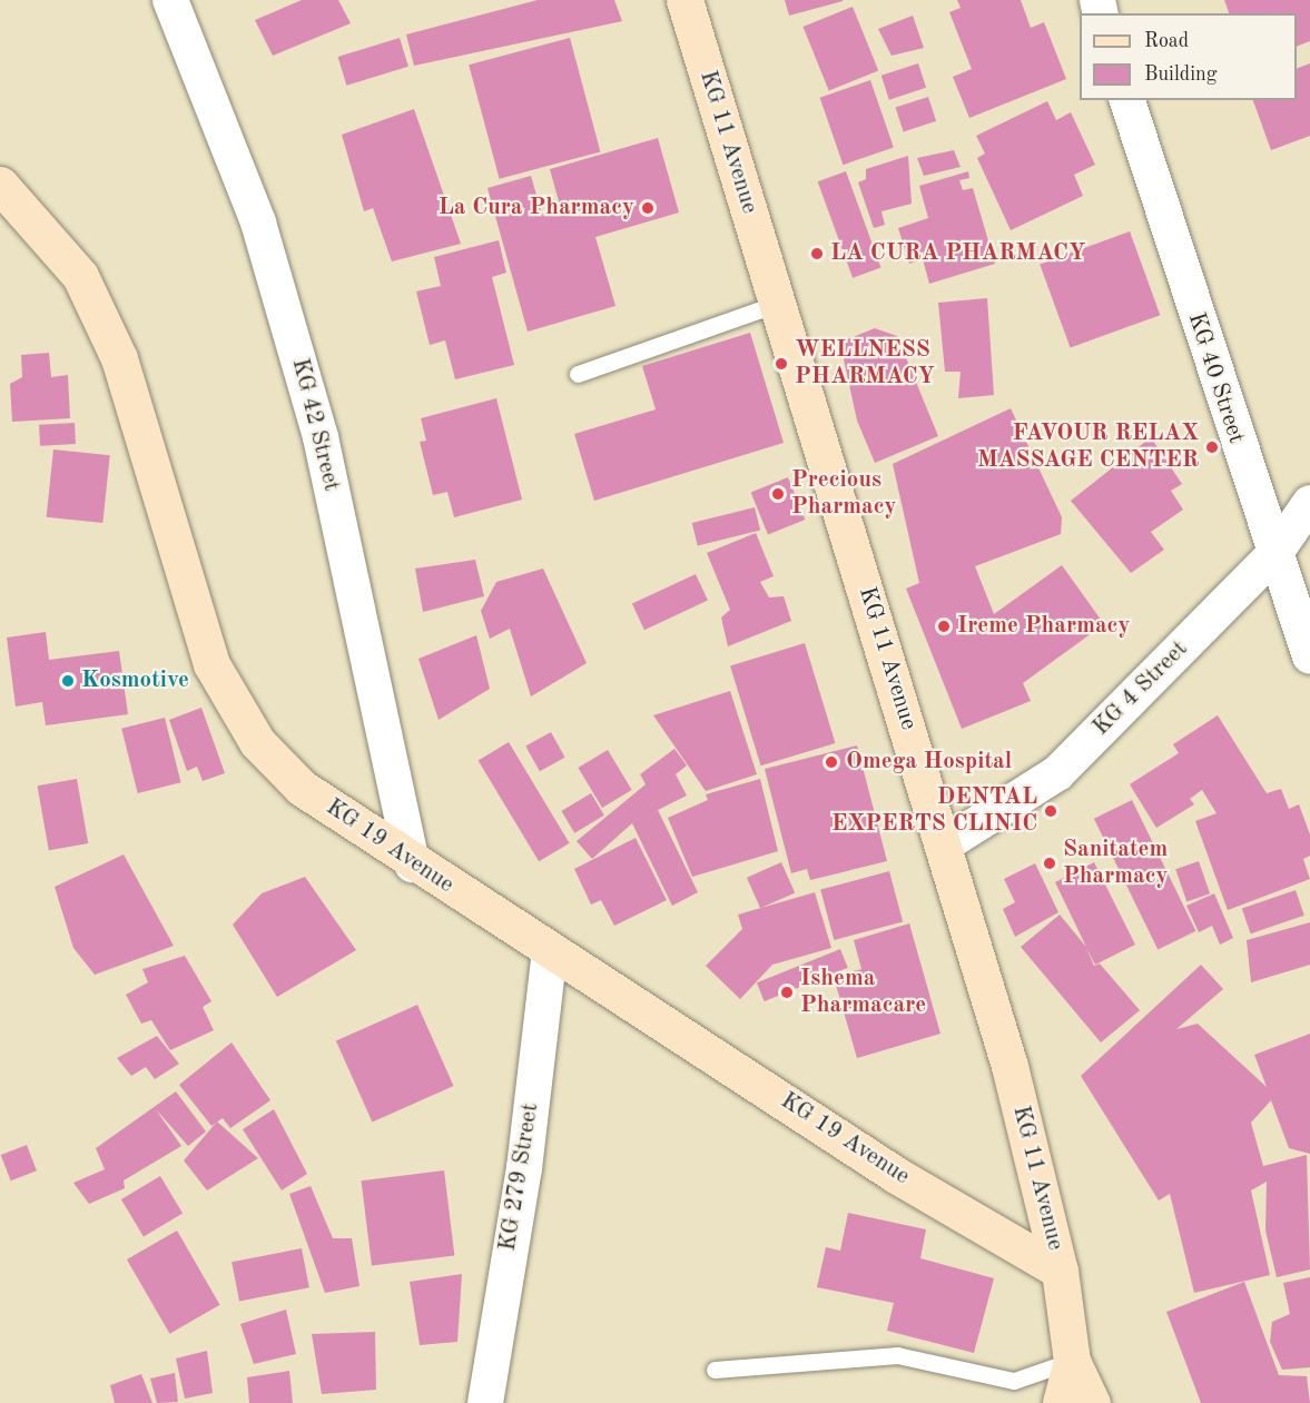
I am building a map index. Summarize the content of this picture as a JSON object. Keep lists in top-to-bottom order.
{
  "streets": {
    "main road": ["KG 11 Avenue", "KG 19 Avenue"],
    "street": [
      "KG 40 Street",
      "KG 42 Street",
      "KG 4 Street",
      "KG 279 Street"
    ]
  },
  "crossings": [
    ["KG 11 Avenue", "KG 4 Street"],
    ["KG 11 Avenue", "KG 19 Avenue"],
    ["KG 40 Street", "KG 4 Street"],
    ["KG 42 Street", "KG 19 Avenue"],
    ["KG 19 Avenue", "KG 279 Street"]
  ],
  "places": [
    "La Cura Pharmacy",
    "LA CURA PHARMACY",
    "WELLNESS PHARMACY",
    "FAVOUR RELAX MASSAGE CENTER",
    "Precious Pharmacy",
    "Ireme Pharmacy",
    "Kosmotive",
    "Omega Hospital",
    "DENTAL EXPERTS CLINIC",
    "Sanitatem Pharmacy",
    "Ishema Pharmacare"
  ],
  "legend": ["Road", "Building"]
}
